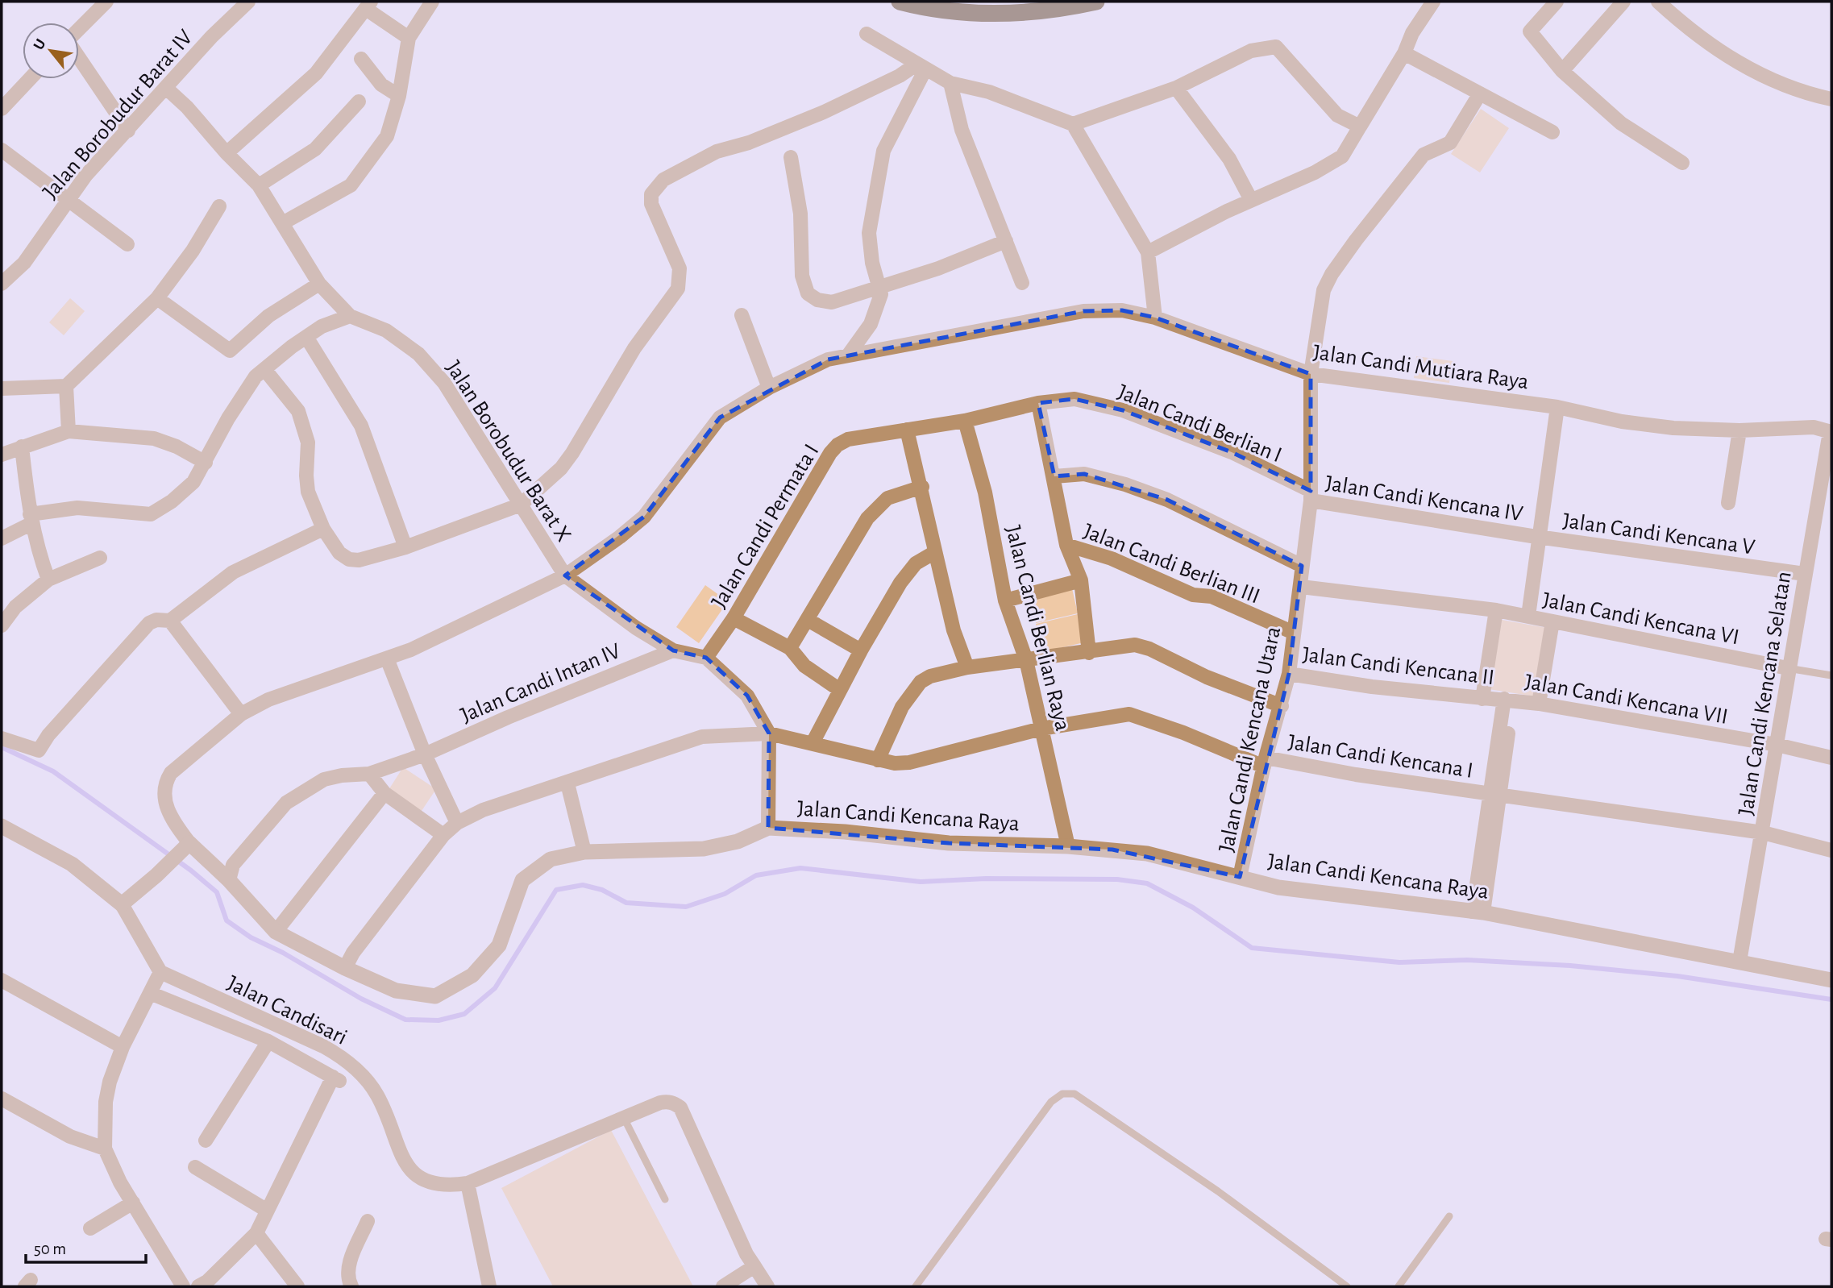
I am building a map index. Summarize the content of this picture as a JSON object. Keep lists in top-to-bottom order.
{
  "streets": {
    "street": [
      "Jalan Borobudur Barat IV",
      "Jalan Candi Mutiara Raya",
      "Jalan Candi Berlian I",
      "Jalan Borobudur Barat X",
      "Jalan Candi Kencana IV",
      "Jalan Candi Permata I",
      "Jalan Candi Kencana V",
      "Jalan Candi Berlian III",
      "Jalan Candi Kencana VI",
      "Jalan Candi Berlian Raya",
      "Jalan Candi Kencana II",
      "Jalan Candi Intan IV",
      "Jalan Candi Kencana Selatan",
      "Jalan Candi Kencana VII",
      "Jalan Candi Kencana Utara",
      "Jalan Candi Kencana I",
      "Jalan Candi Kencana Raya",
      "Jalan Candisari"
    ]
  },
  "crossings": [
    ["Jalan Borobudur Barat IV", "Jalan Borobudur Barat X"],
    ["Jalan Candi Mutiara Raya", "Jalan Borobudur Barat X"],
    ["Jalan Candi Mutiara Raya", "Jalan Candi Kencana Selatan"],
    ["Jalan Candi Mutiara Raya", "Jalan Candi Kencana Utara"],
    ["Jalan Candi Mutiara Raya", "Jalan Candi Kencana Raya"],
    ["Jalan Candi Berlian I", "Jalan Candi Kencana IV"],
    ["Jalan Candi Berlian I", "Jalan Candi Permata I"],
    ["Jalan Candi Berlian I", "Jalan Candi Kencana Utara"],
    ["Jalan Candi Kencana IV", "Jalan Candi Kencana V"],
    ["Jalan Candi Kencana IV", "Jalan Candi Kencana Utara"],
    ["Jalan Candi Permata I", "Jalan Candi Berlian Raya"],
    ["Jalan Candi Kencana V", "Jalan Candi Kencana Selatan"],
    ["Jalan Candi Berlian III", "Jalan Candi Kencana Utara"],
    ["Jalan Candi Kencana VI", "Jalan Candi Kencana Selatan"],
    ["Jalan Candi Kencana VI", "Jalan Candi Kencana Utara"],
    ["Jalan Candi Berlian Raya", "Jalan Candi Kencana I"],
    ["Jalan Candi Berlian Raya", "Jalan Candi Kencana Raya"],
    ["Jalan Candi Kencana II", "Jalan Candi Kencana VII"],
    ["Jalan Candi Kencana II", "Jalan Candi Kencana Utara"],
    ["Jalan Candi Intan IV", "Jalan Candi Kencana Raya"],
    ["Jalan Candi Kencana Selatan", "Jalan Candi Kencana VII"],
    ["Jalan Candi Kencana Selatan", "Jalan Candi Kencana I"],
    ["Jalan Candi Kencana Selatan", "Jalan Candi Kencana Raya"],
    ["Jalan Candi Kencana Utara", "Jalan Candi Kencana I"],
    ["Jalan Candi Kencana Utara", "Jalan Candi Kencana Raya"],
    ["Jalan Candi Kencana I", "Jalan Candi Kencana Raya"]
  ],
  "scale_bar": "50 m",
  "north": "top left"
}
